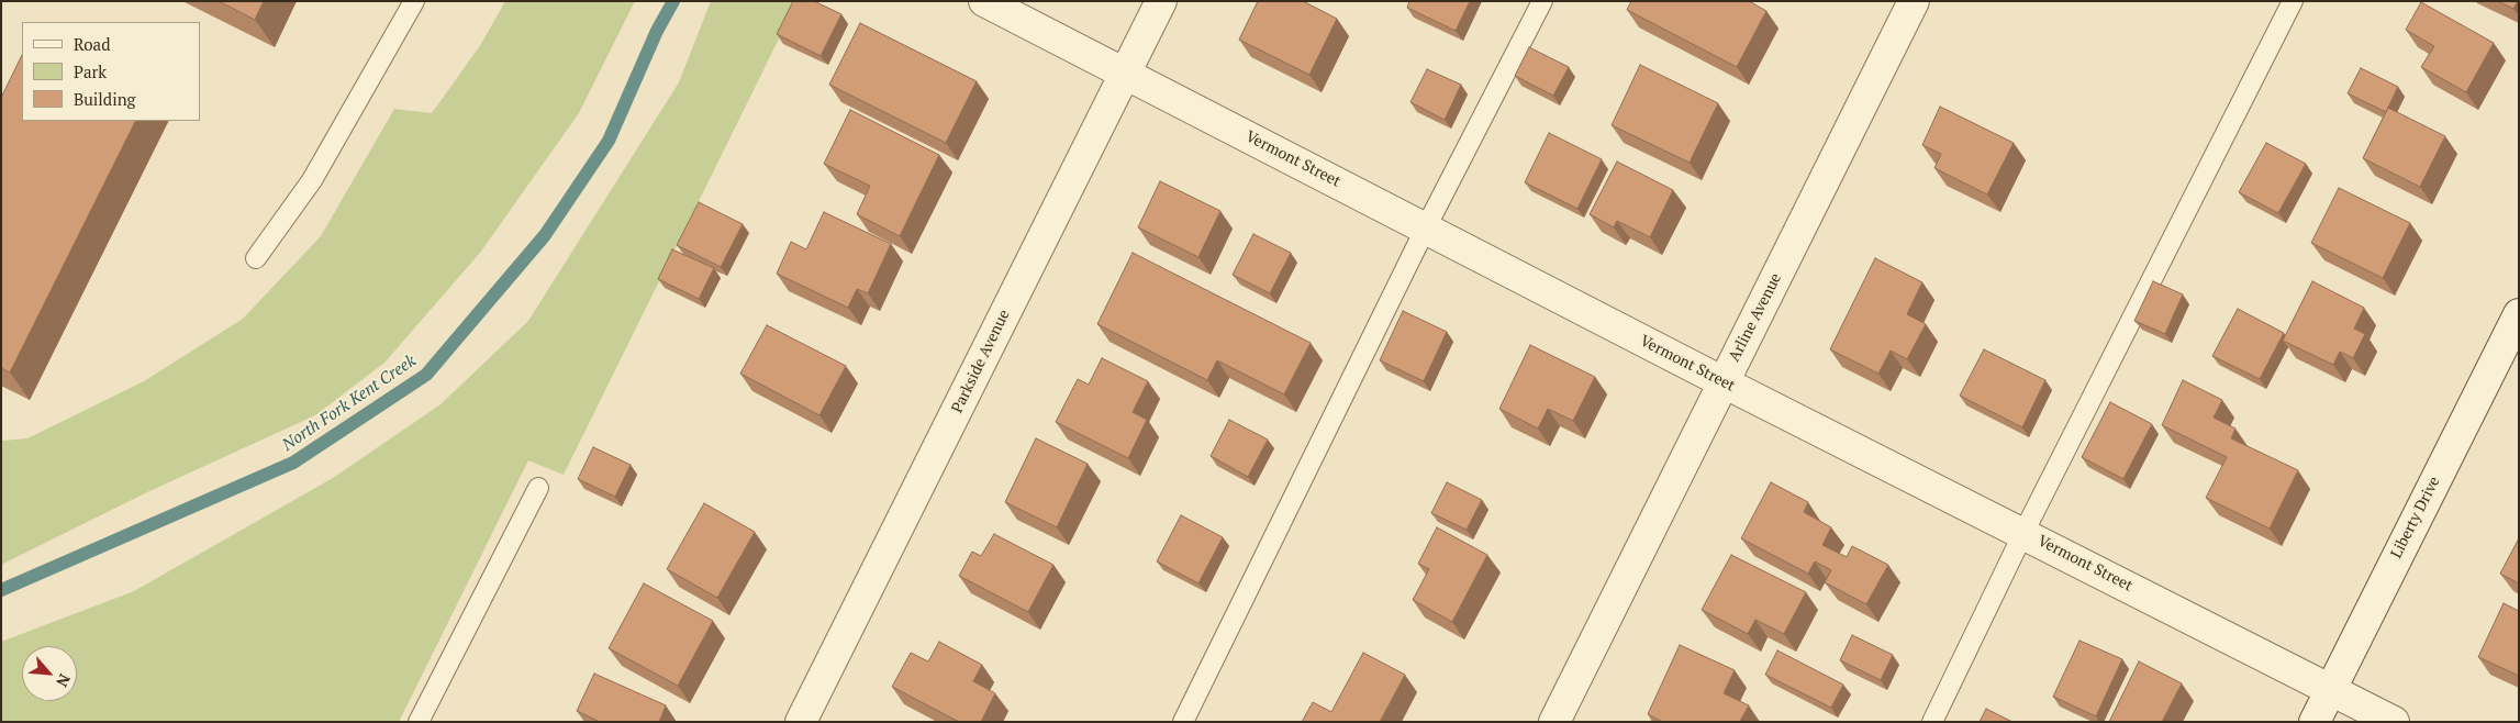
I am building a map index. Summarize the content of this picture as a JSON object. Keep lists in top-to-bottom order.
{
  "streets": {
    "street": [
      "Vermont Street",
      "Arline Avenue",
      "Parkside Avenue",
      "Liberty Drive"
    ]
  },
  "crossings": [
    ["Vermont Street", "Arline Avenue"],
    ["Vermont Street", "Parkside Avenue"],
    ["Vermont Street", "Liberty Drive"]
  ],
  "water": ["North Fork Kent Creek"],
  "legend": ["Road", "Park", "Building"],
  "north": "bottom right"
}
